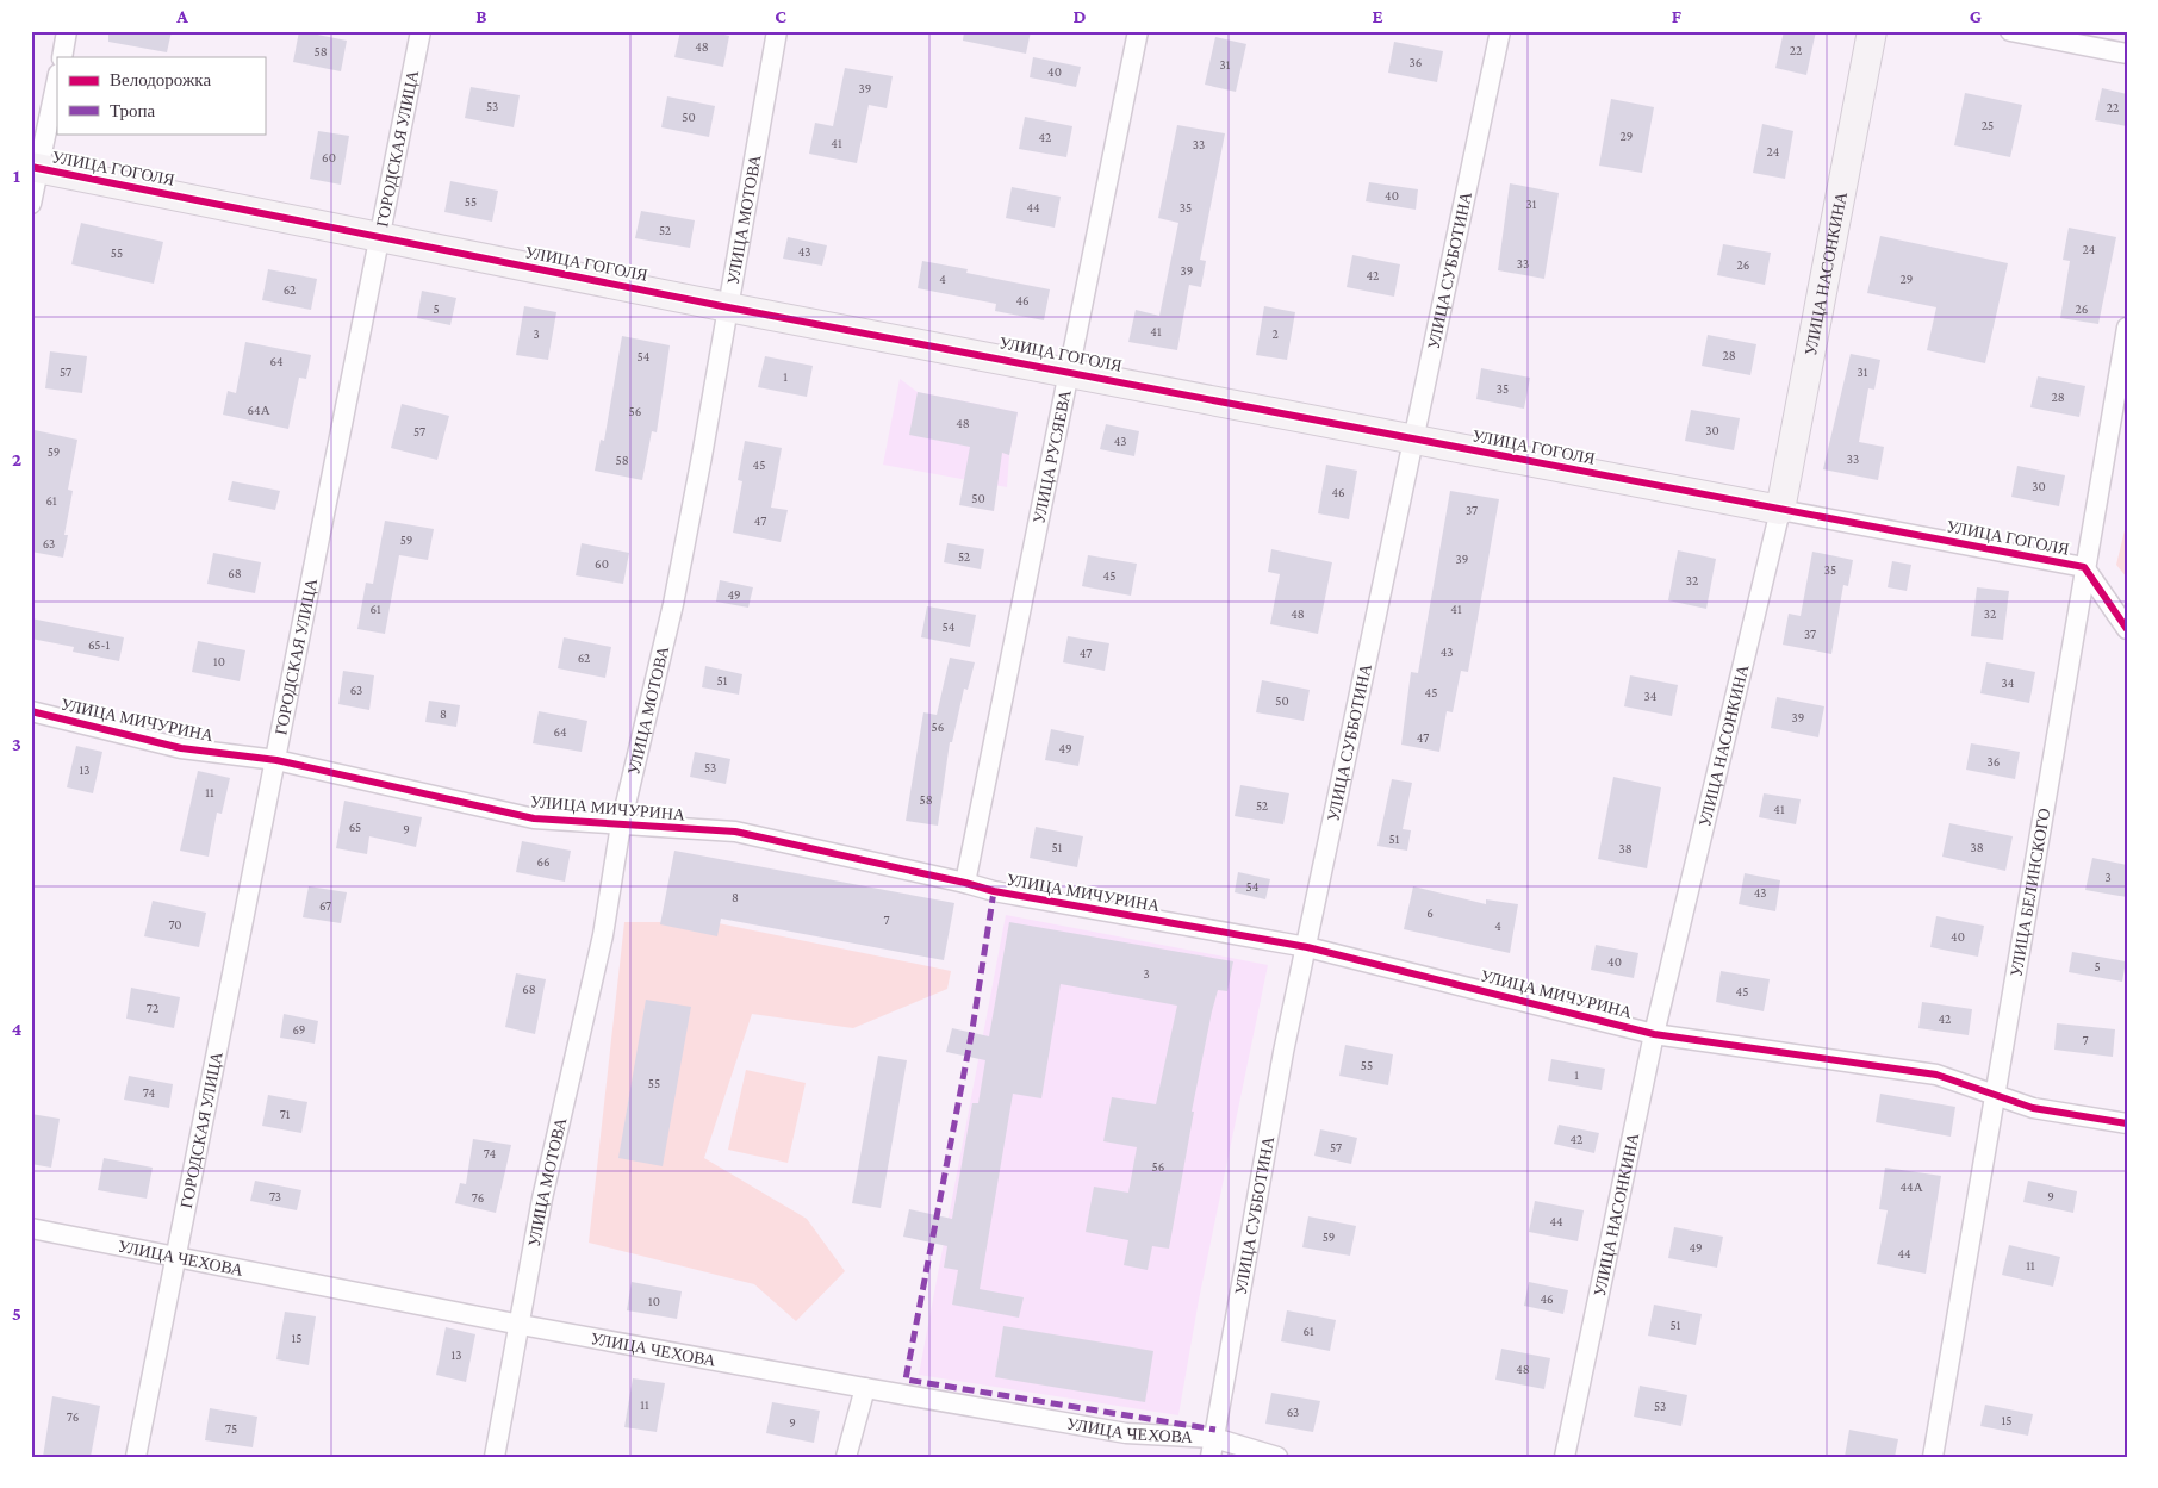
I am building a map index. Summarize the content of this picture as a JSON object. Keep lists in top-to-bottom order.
{
  "streets": {
    "street": [
      "ГОРОДСКАЯ УЛИЦА",
      "УЛИЦА ГОГОЛЯ",
      "УЛИЦА МОТОВА",
      "УЛИЦА СУББОТИНА",
      "УЛИЦА НАСОНКИНА",
      "УЛИЦА РУСЯЕВА",
      "УЛИЦА МИЧУРИНА",
      "УЛИЦА БЕЛИНСКОГО",
      "УЛИЦА ЧЕХОВА"
    ]
  },
  "crossings": [
    ["ГОРОДСКАЯ УЛИЦА", "УЛИЦА ГОГОЛЯ"],
    ["ГОРОДСКАЯ УЛИЦА", "УЛИЦА МИЧУРИНА"],
    ["ГОРОДСКАЯ УЛИЦА", "УЛИЦА ЧЕХОВА"],
    ["УЛИЦА ГОГОЛЯ", "УЛИЦА МОТОВА"],
    ["УЛИЦА ГОГОЛЯ", "УЛИЦА СУББОТИНА"],
    ["УЛИЦА ГОГОЛЯ", "УЛИЦА НАСОНКИНА"],
    ["УЛИЦА ГОГОЛЯ", "УЛИЦА РУСЯЕВА"],
    ["УЛИЦА ГОГОЛЯ", "УЛИЦА БЕЛИНСКОГО"],
    ["УЛИЦА МОТОВА", "УЛИЦА МИЧУРИНА"],
    ["УЛИЦА МОТОВА", "УЛИЦА ЧЕХОВА"],
    ["УЛИЦА СУББОТИНА", "УЛИЦА МИЧУРИНА"],
    ["УЛИЦА СУББОТИНА", "УЛИЦА ЧЕХОВА"],
    ["УЛИЦА НАСОНКИНА", "УЛИЦА МИЧУРИНА"],
    ["УЛИЦА РУСЯЕВА", "УЛИЦА МИЧУРИНА"],
    ["УЛИЦА МИЧУРИНА", "УЛИЦА БЕЛИНСКОГО"]
  ],
  "house_numbers": [
    "48",
    "22",
    "58",
    "36",
    "31",
    "40",
    "39",
    "53",
    "22",
    "50",
    "25",
    "29",
    "42",
    "41",
    "33",
    "24",
    "60",
    "40",
    "55",
    "31",
    "44",
    "35",
    "52",
    "24",
    "43",
    "55",
    "33",
    "26",
    "39",
    "42",
    "4",
    "29",
    "62",
    "46",
    "5",
    "26",
    "41",
    "3",
    "2",
    "28",
    "54",
    "64",
    "57",
    "31",
    "1",
    "35",
    "28",
    "64А",
    "56",
    "48",
    "30",
    "57",
    "43",
    "59",
    "33",
    "58",
    "45",
    "30",
    "46",
    "50",
    "61",
    "37",
    "47",
    "59",
    "63",
    "52",
    "39",
    "60",
    "35",
    "68",
    "45",
    "32",
    "49",
    "61",
    "41",
    "48",
    "32",
    "54",
    "37",
    "65-1",
    "43",
    "47",
    "62",
    "10",
    "51",
    "34",
    "63",
    "45",
    "34",
    "50",
    "8",
    "39",
    "56",
    "64",
    "47",
    "49",
    "36",
    "53",
    "13",
    "11",
    "58",
    "52",
    "41",
    "65",
    "9",
    "51",
    "51",
    "38",
    "38",
    "66",
    "3",
    "54",
    "43",
    "8",
    "67",
    "6",
    "7",
    "70",
    "4",
    "40",
    "40",
    "5",
    "3",
    "68",
    "45",
    "72",
    "42",
    "69",
    "7",
    "55",
    "1",
    "55",
    "74",
    "71",
    "42",
    "57",
    "74",
    "56",
    "44А",
    "73",
    "9",
    "76",
    "44",
    "59",
    "49",
    "44",
    "11",
    "46",
    "10",
    "51",
    "61",
    "15",
    "13",
    "48",
    "11",
    "53",
    "63",
    "76",
    "15",
    "9",
    "75"
  ],
  "legend": ["Велодорожка", "Тропа"],
  "grid": {
    "columns": [
      "A",
      "B",
      "C",
      "D",
      "E",
      "F",
      "G"
    ],
    "rows": [
      "1",
      "2",
      "3",
      "4",
      "5"
    ]
  }
}
